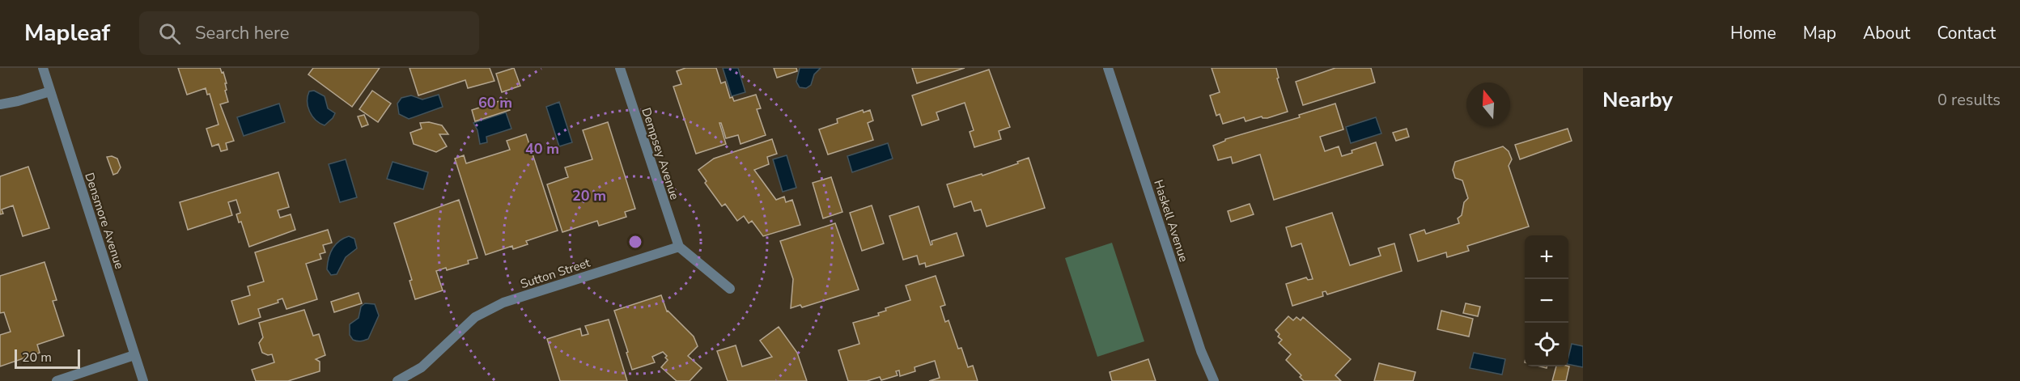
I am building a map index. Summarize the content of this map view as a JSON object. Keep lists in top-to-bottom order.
{
  "streets": {
    "street": [
      "Dempsey Avenue",
      "Densmore Avenue",
      "Haskell Avenue",
      "Sutton Street"
    ]
  },
  "crossings": [
    ["Dempsey Avenue", "Sutton Street"]
  ],
  "scale_bar": "20 m",
  "north": "top",
  "page": {
    "header": "Mapleaf",
    "search": "Search here",
    "nav": [
      "Home",
      "Map",
      "About",
      "Contact"
    ],
    "heading": ["Nearby", "0 results"],
    "map_buttons": ["+", "−"],
    "scale": "20 m"
  },
  "rings": ["60 m", "40 m", "20 m"]
}
